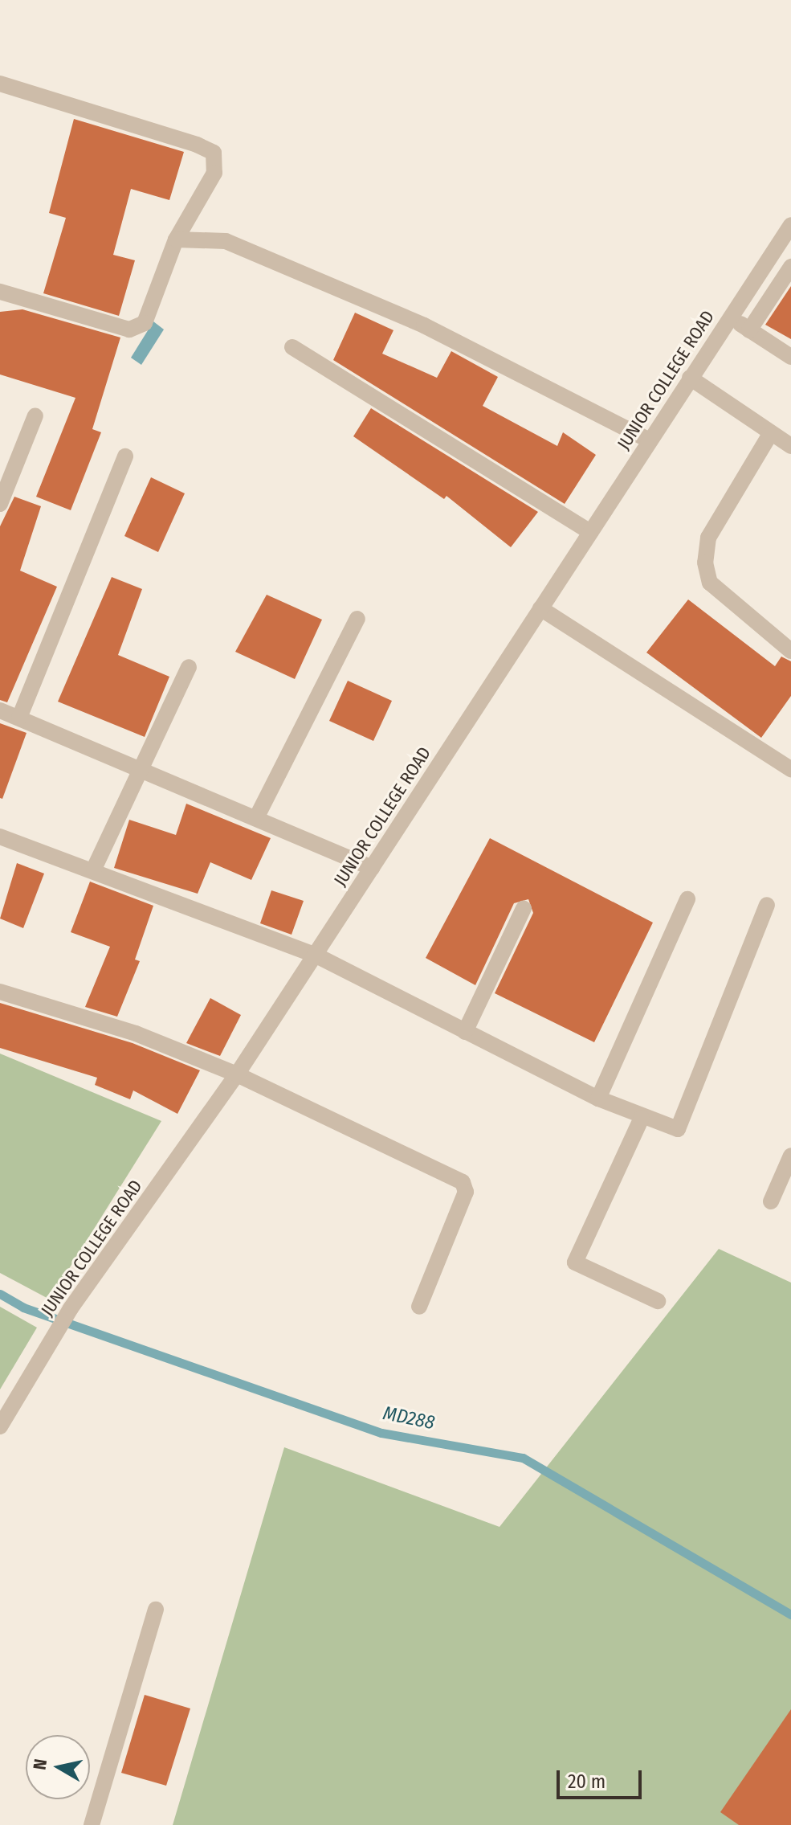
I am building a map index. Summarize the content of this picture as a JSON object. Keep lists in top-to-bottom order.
{
  "streets": {
    "street": ["JUNIOR COLLEGE ROAD"]
  },
  "water": ["MD288"],
  "scale_bar": "20 m",
  "north": "left"
}
